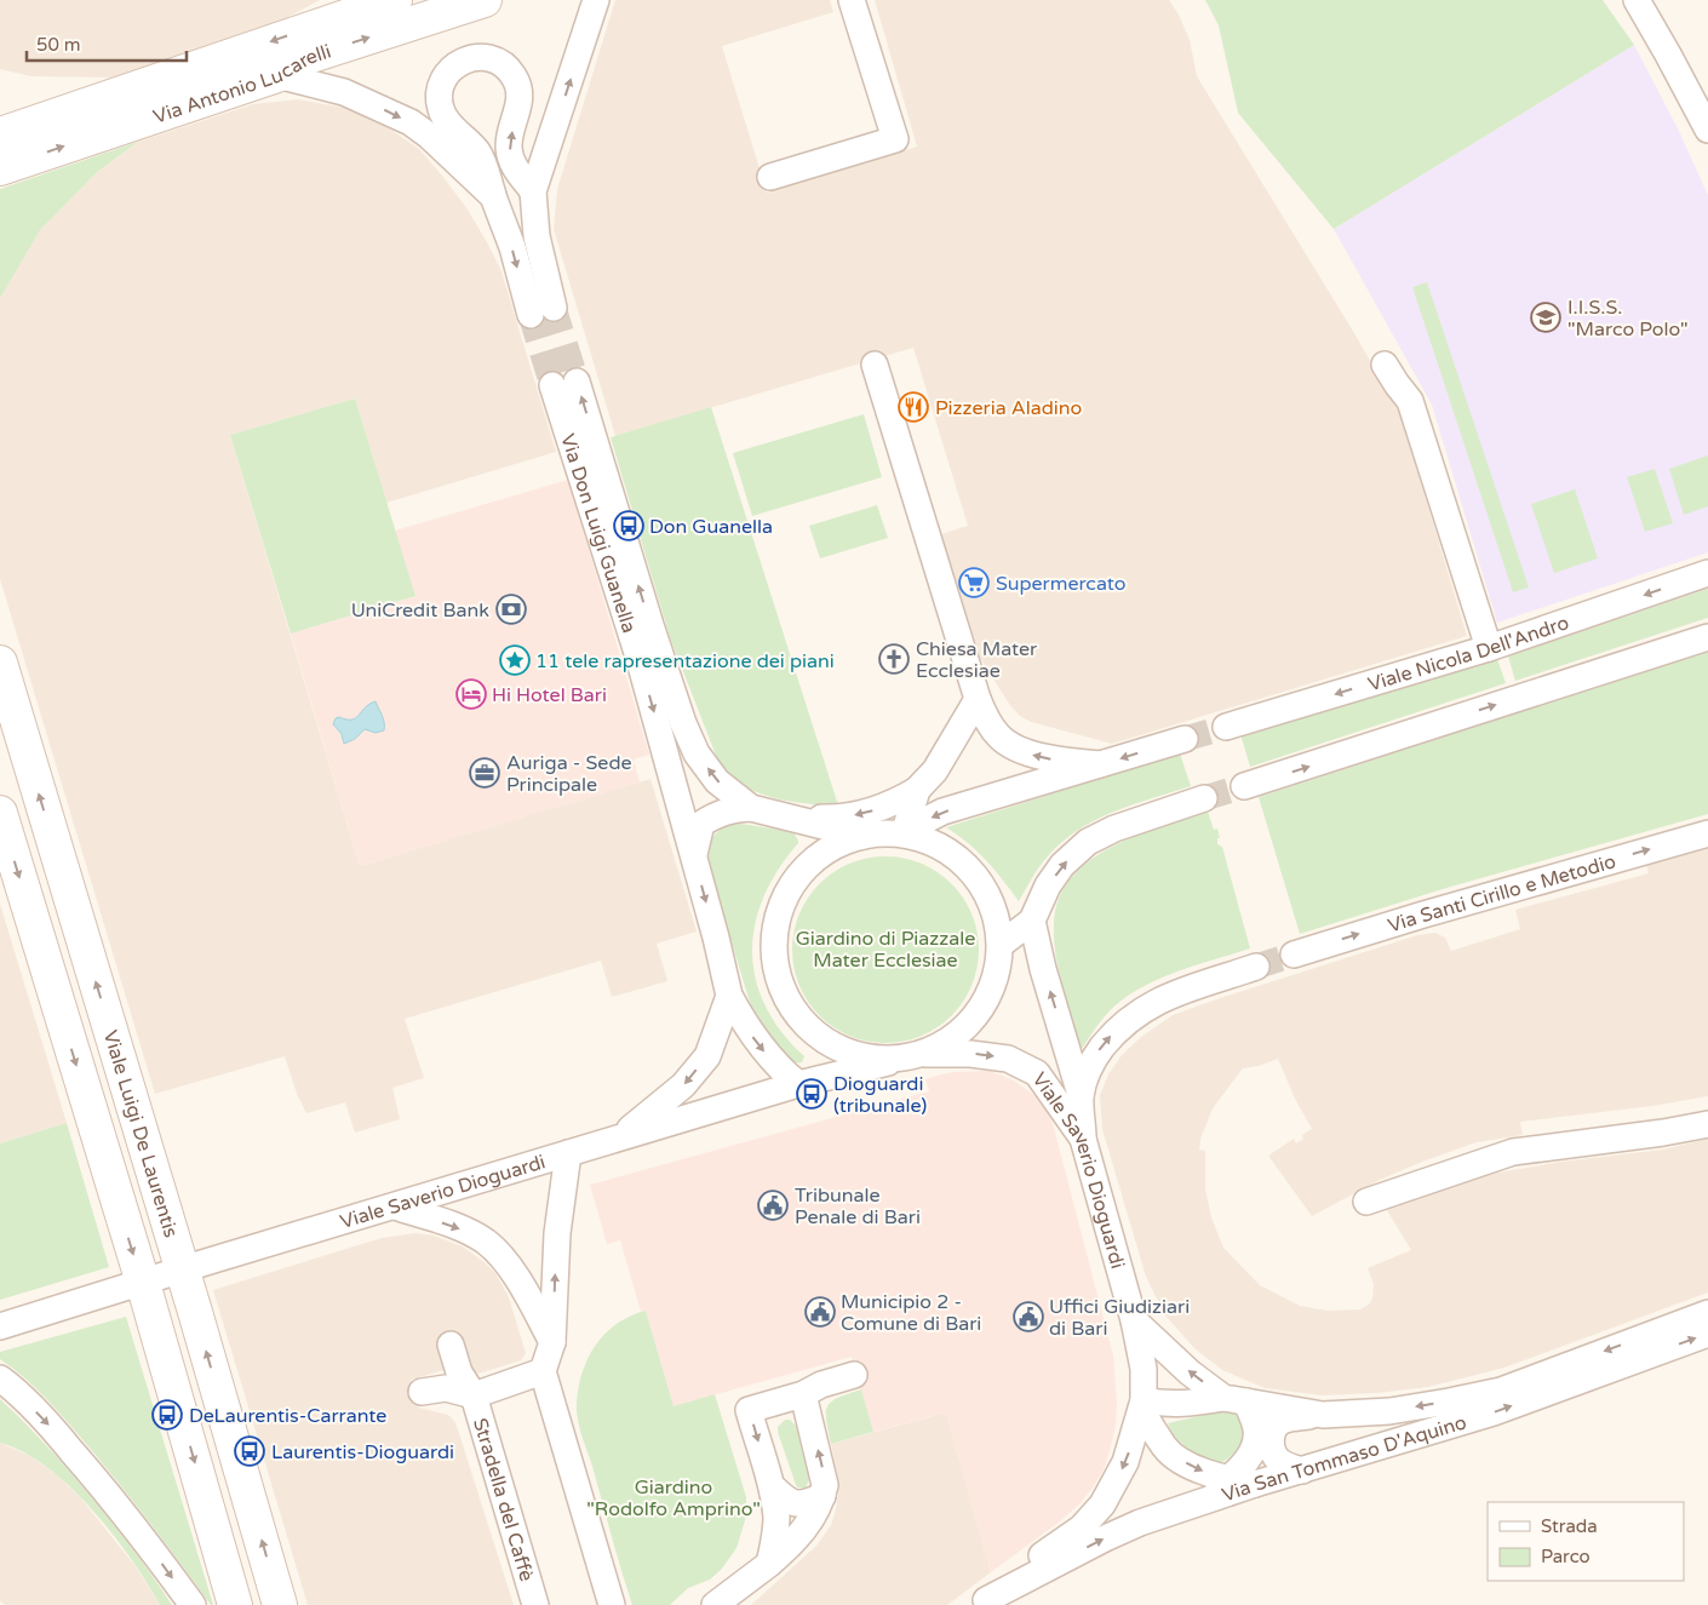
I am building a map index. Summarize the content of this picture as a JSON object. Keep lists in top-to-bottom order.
{
  "streets": {
    "street": [
      "Via Antonio Lucarelli",
      "Via Don Luigi Guanella",
      "Viale Nicola Dell'Andro",
      "Via Santi Cirillo e Metodio",
      "Viale Luigi De Laurentis",
      "Viale Saverio Dioguardi",
      "Via San Tommaso D'Aquino",
      "Stradella del Caffè"
    ]
  },
  "crossings": [
    ["Via Don Luigi Guanella", "Viale Saverio Dioguardi"],
    ["Viale Luigi De Laurentis", "Viale Saverio Dioguardi"],
    ["Viale Saverio Dioguardi", "Via San Tommaso D'Aquino"]
  ],
  "parks": ["Giardino di Piazzale Mater Ecclesiae", "Giardino \"Rodolfo Amprino\""],
  "places": {
    "school or university": ["I.I.S.S. \"Marco Polo\""],
    "restaurant": ["Pizzeria Aladino"],
    "bus stop": [
      "Don Guanella",
      "Dioguardi (tribunale)",
      "DeLaurentis-Carrante",
      "Laurentis-Dioguardi"
    ],
    "supermarket": ["Supermercato"],
    "bank": ["UniCredit Bank"],
    "church": ["Chiesa Mater Ecclesiae"],
    "place": ["11 tele rapresentazione dei piani"],
    "hotel": ["Hi Hotel Bari"],
    "office": ["Auriga - Sede Principale"],
    "public building": ["Tribunale Penale di Bari", "Municipio 2 - Comune di Bari", "Uffici Giudiziari di Bari"]
  },
  "legend": ["Strada", "Parco"],
  "scale_bar": "50 m"
}
